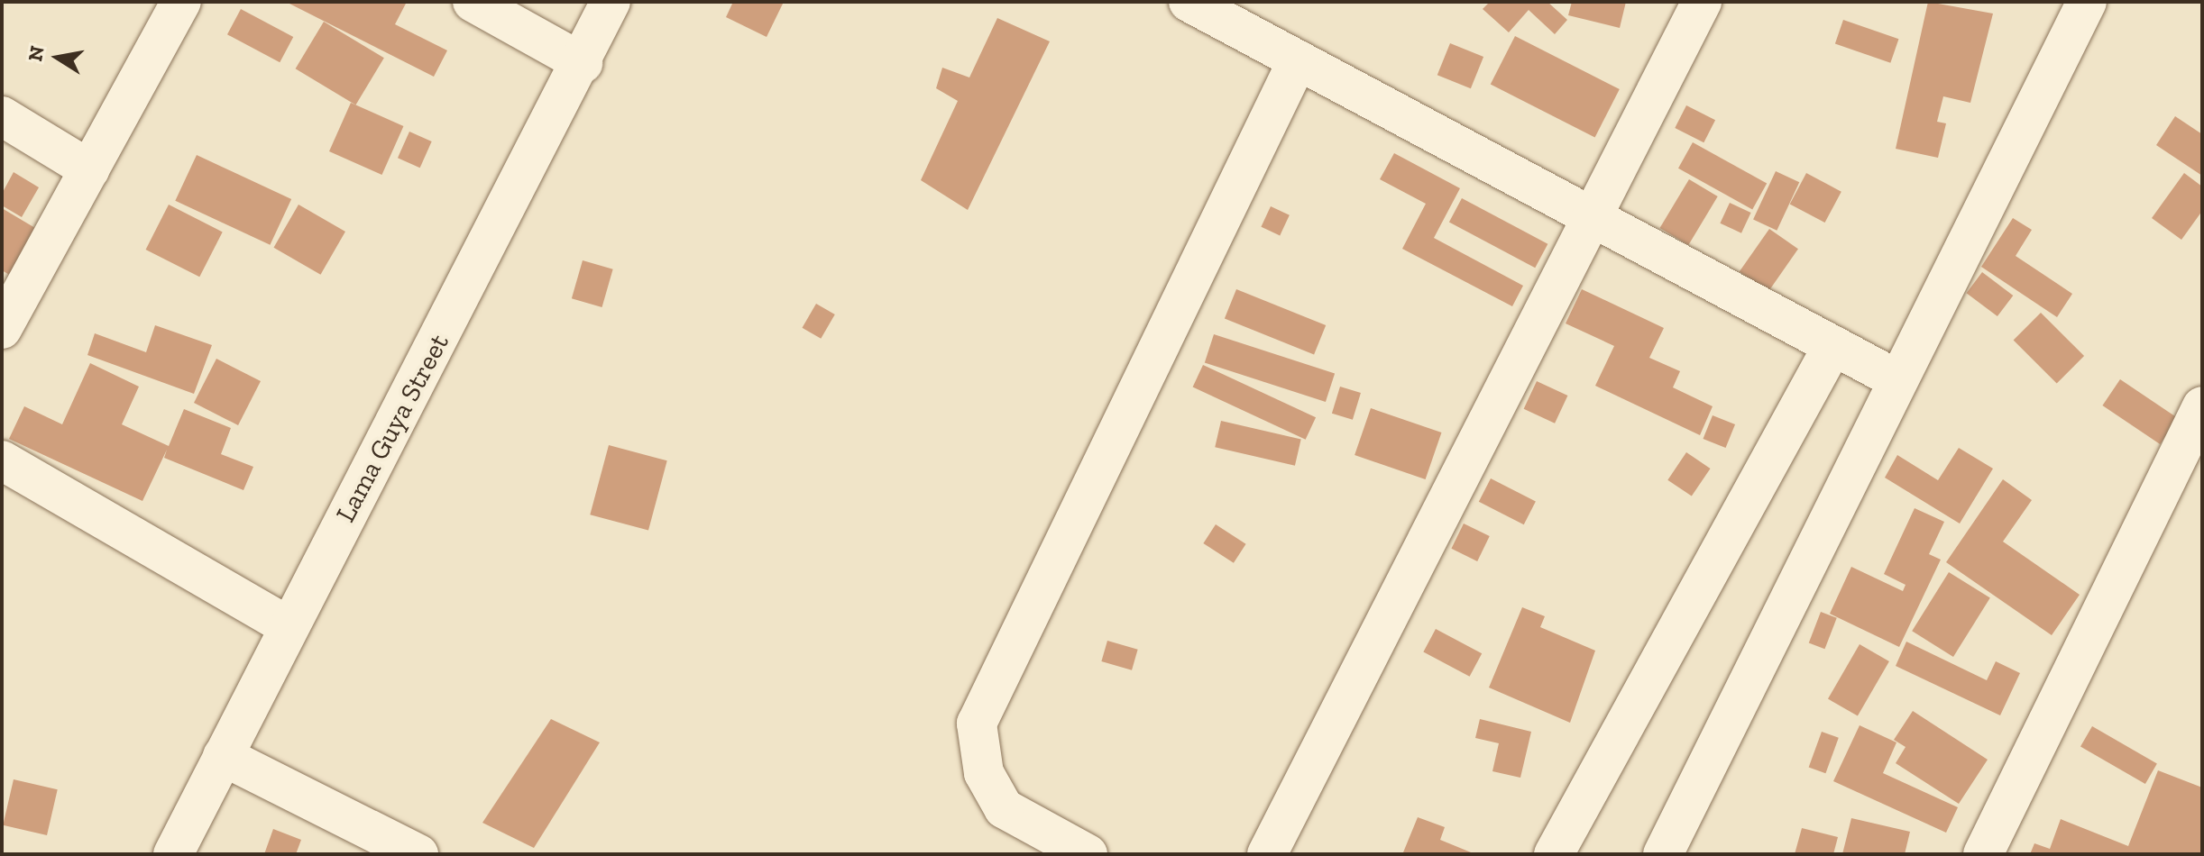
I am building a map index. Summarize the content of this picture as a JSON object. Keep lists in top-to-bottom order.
{
  "streets": {
    "street": ["Lama Guya Street"]
  },
  "north": "left"
}
